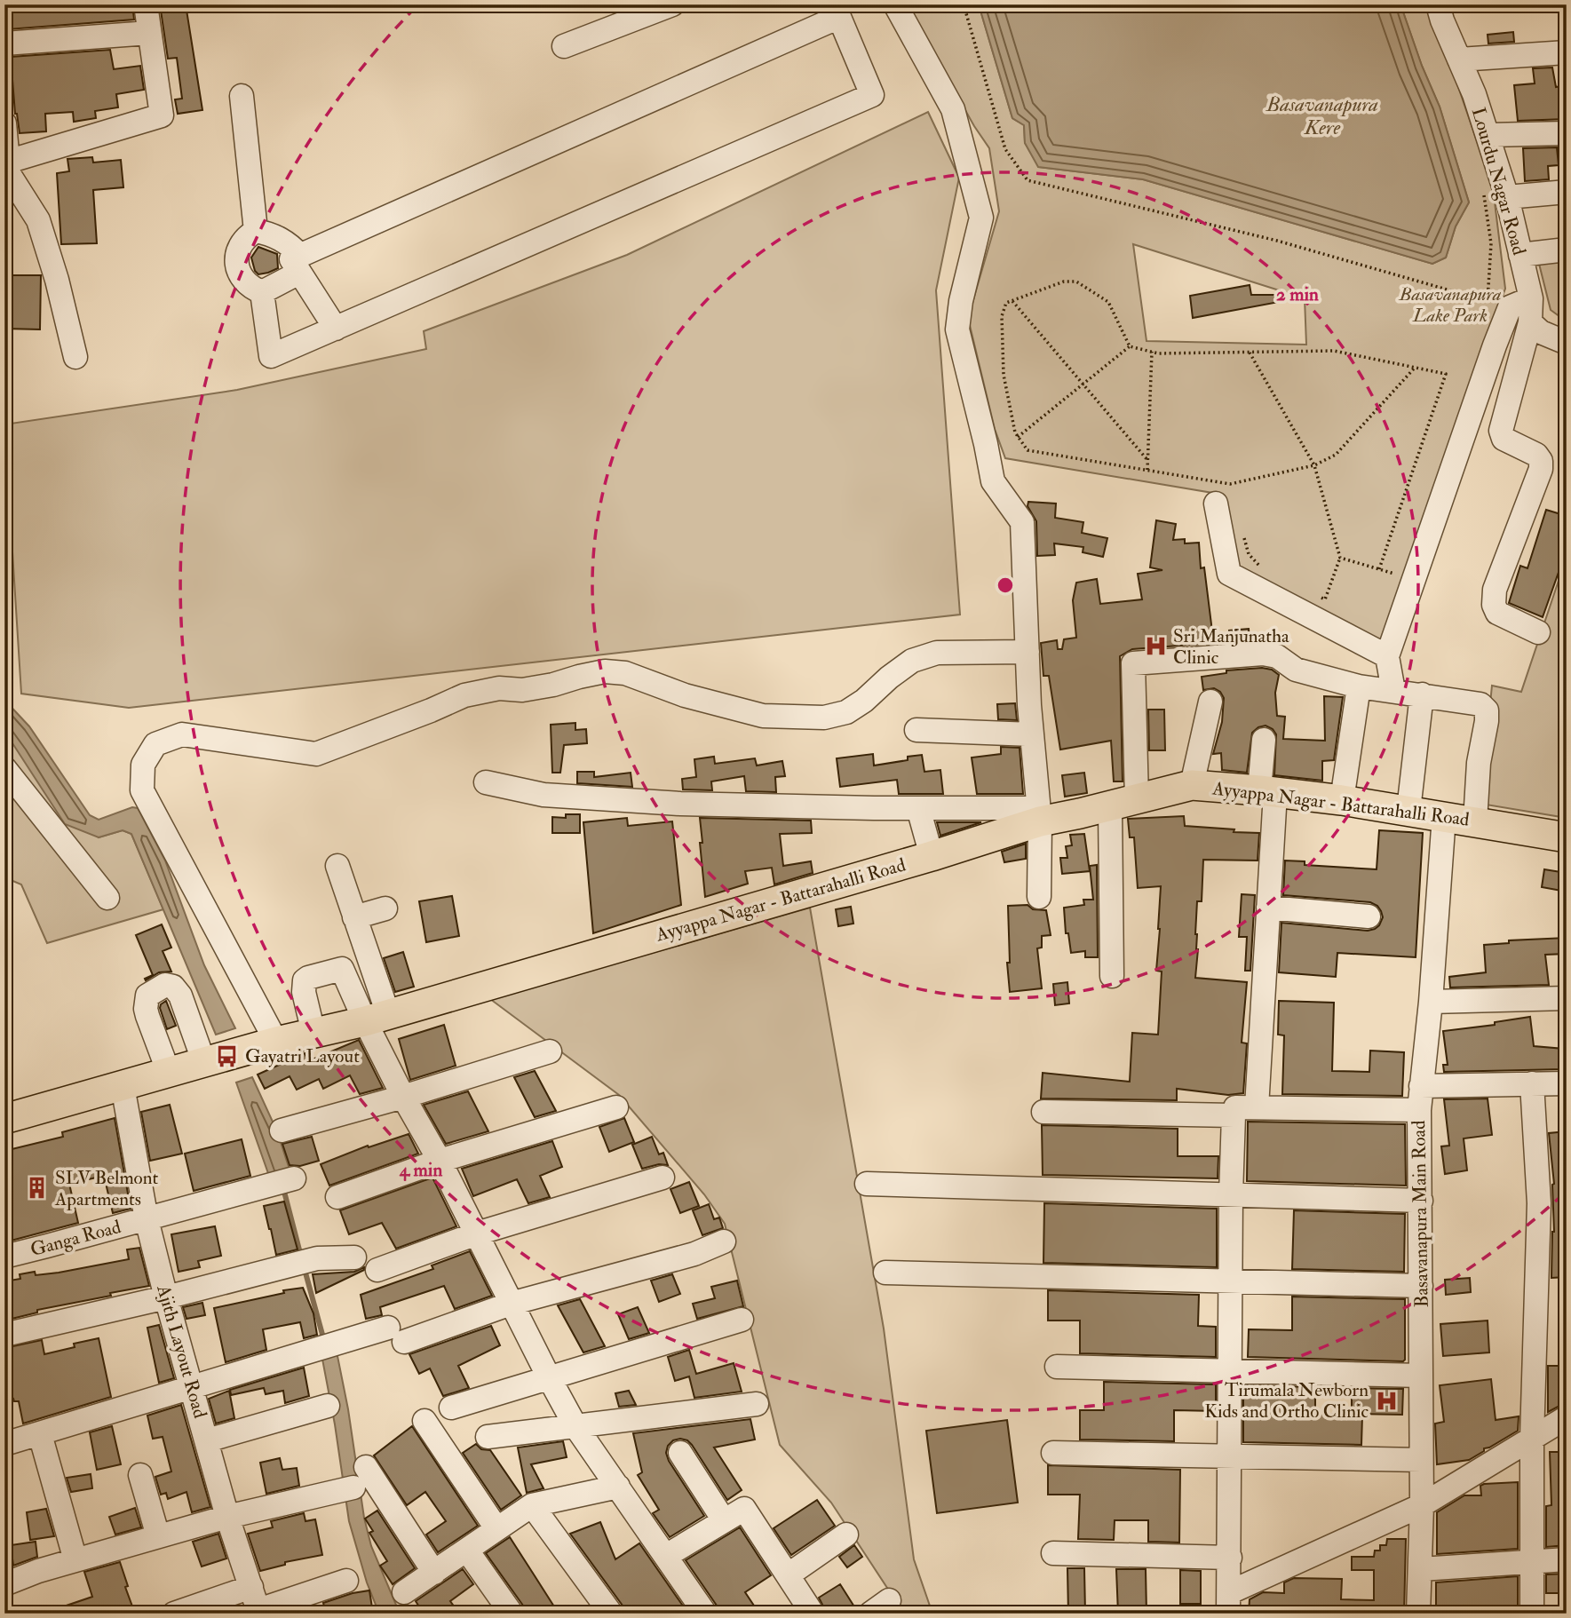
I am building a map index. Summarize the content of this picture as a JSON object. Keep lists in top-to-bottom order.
{
  "streets": {
    "main road": ["Ayyappa Nagar - Battarahalli Road"],
    "street": [
      "Lourdu Nagar Road",
      "Basavanapura Main Road",
      "Ganga Road",
      "Ajith Layout Road"
    ]
  },
  "crossings": [
    ["Ayyappa Nagar - Battarahalli Road", "Basavanapura Main Road"],
    ["Ayyappa Nagar - Battarahalli Road", "Ajith Layout Road"],
    ["Ganga Road", "Ajith Layout Road"]
  ],
  "water": ["Basavanapura Kere"],
  "parks": ["Basavanapura Lake Park"],
  "places": {
    "hospital": ["Sri Manjunatha Clinic", "Tirumala Newborn Kids and Ortho Clinic"],
    "bus stop": ["Gayatri Layout"],
    "building": ["SLV Belmont Apartments"]
  },
  "rings": ["2 min", "4 min"]
}
